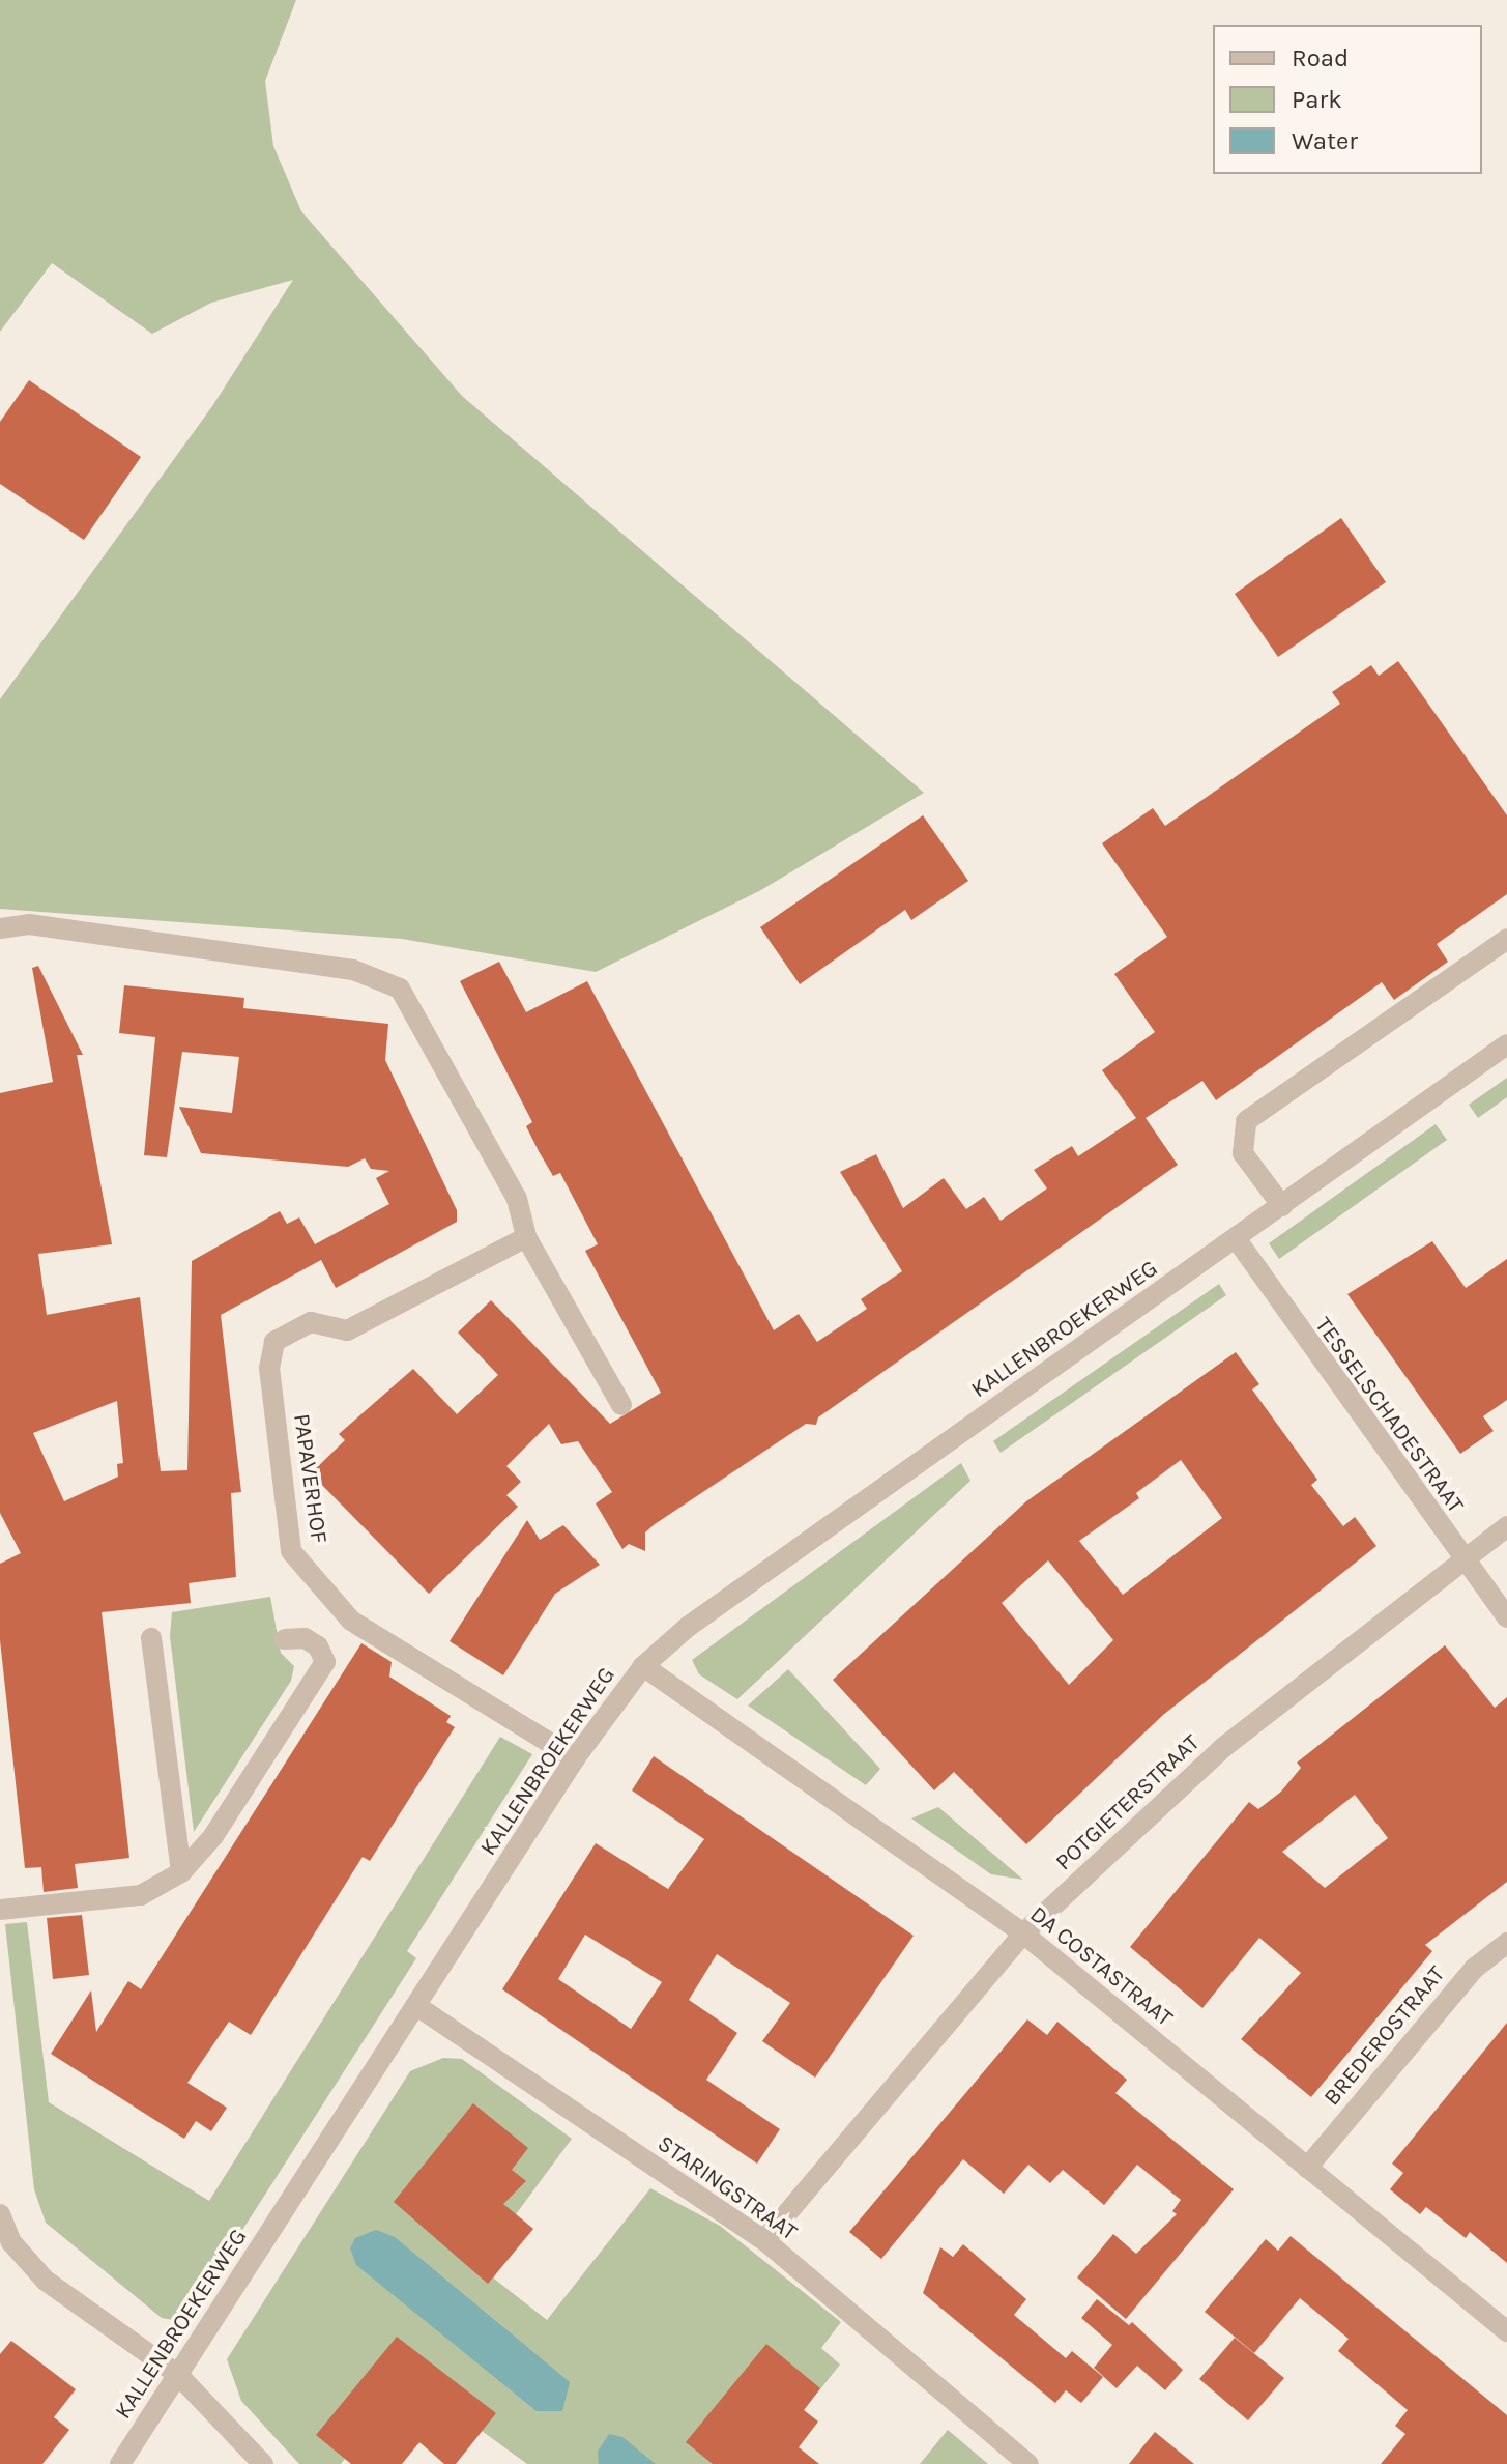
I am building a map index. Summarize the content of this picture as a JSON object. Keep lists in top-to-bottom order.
{
  "streets": {
    "street": [
      "KALLENBROEKERWEG",
      "TESSELSCHADESTRAAT",
      "PAPAVERHOF",
      "POTGIETERSTRAAT",
      "DA COSTASTRAAT",
      "BREDEROSTRAAT",
      "STARINGSTRAAT"
    ]
  },
  "crossings": [
    ["KALLENBROEKERWEG", "TESSELSCHADESTRAAT"],
    ["KALLENBROEKERWEG", "PAPAVERHOF"],
    ["KALLENBROEKERWEG", "DA COSTASTRAAT"],
    ["KALLENBROEKERWEG", "STARINGSTRAAT"],
    ["TESSELSCHADESTRAAT", "POTGIETERSTRAAT"],
    ["POTGIETERSTRAAT", "DA COSTASTRAAT"],
    ["POTGIETERSTRAAT", "STARINGSTRAAT"],
    ["DA COSTASTRAAT", "BREDEROSTRAAT"]
  ],
  "legend": ["Road", "Park", "Water"]
}
